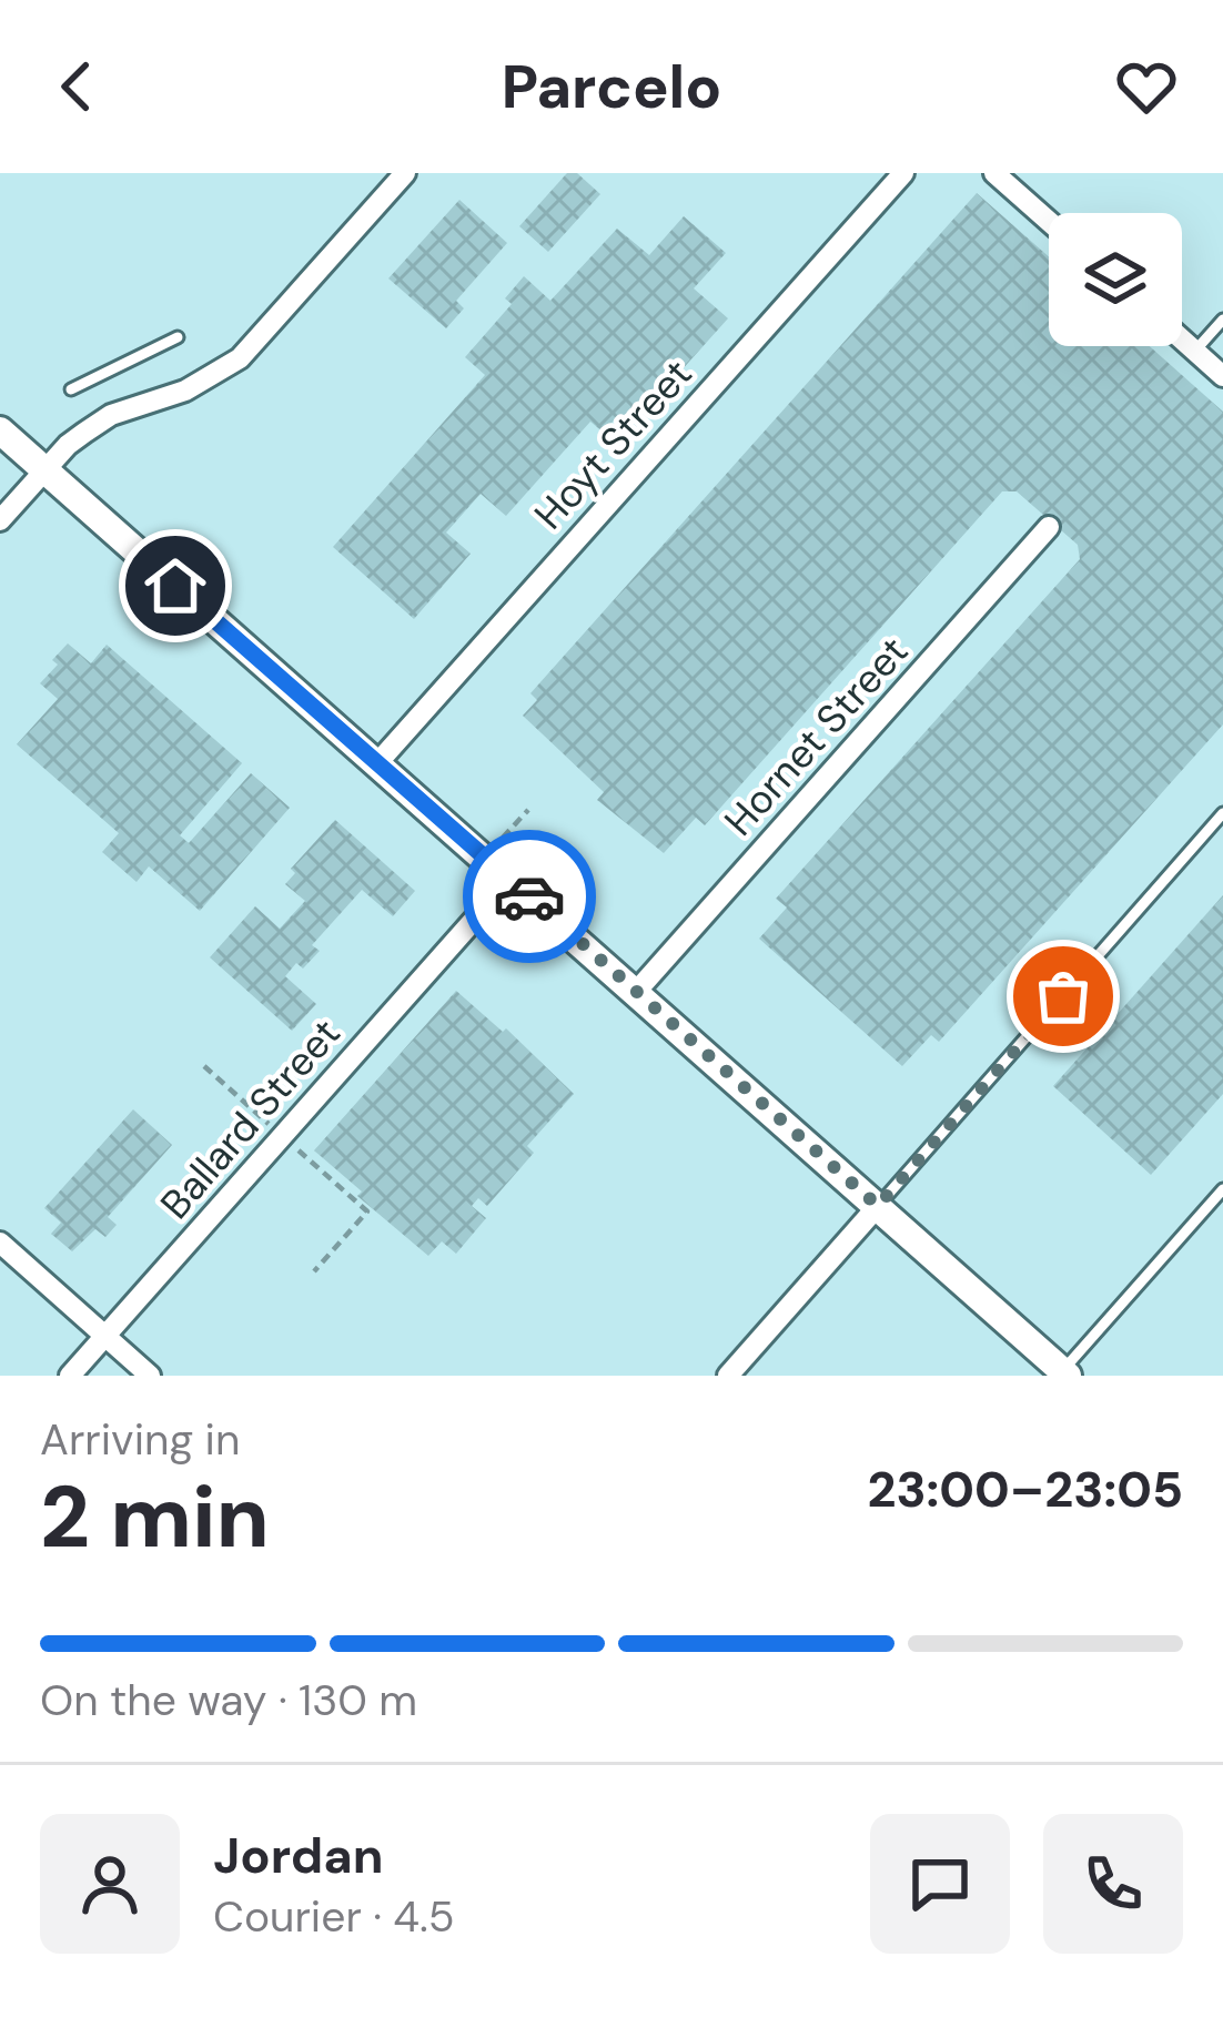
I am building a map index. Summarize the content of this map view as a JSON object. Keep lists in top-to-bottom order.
{
  "streets": {
    "street": ["Hoyt Street", "Hornet Street", "Ballard Street"]
  },
  "page": {
    "header": "Parcelo",
    "heading": ["2 min", "Arriving in", "23:00–23:05"],
    "panel": ["Jordan", "Courier · 4.5"],
    "bar": "On the way · 130 m"
  }
}
